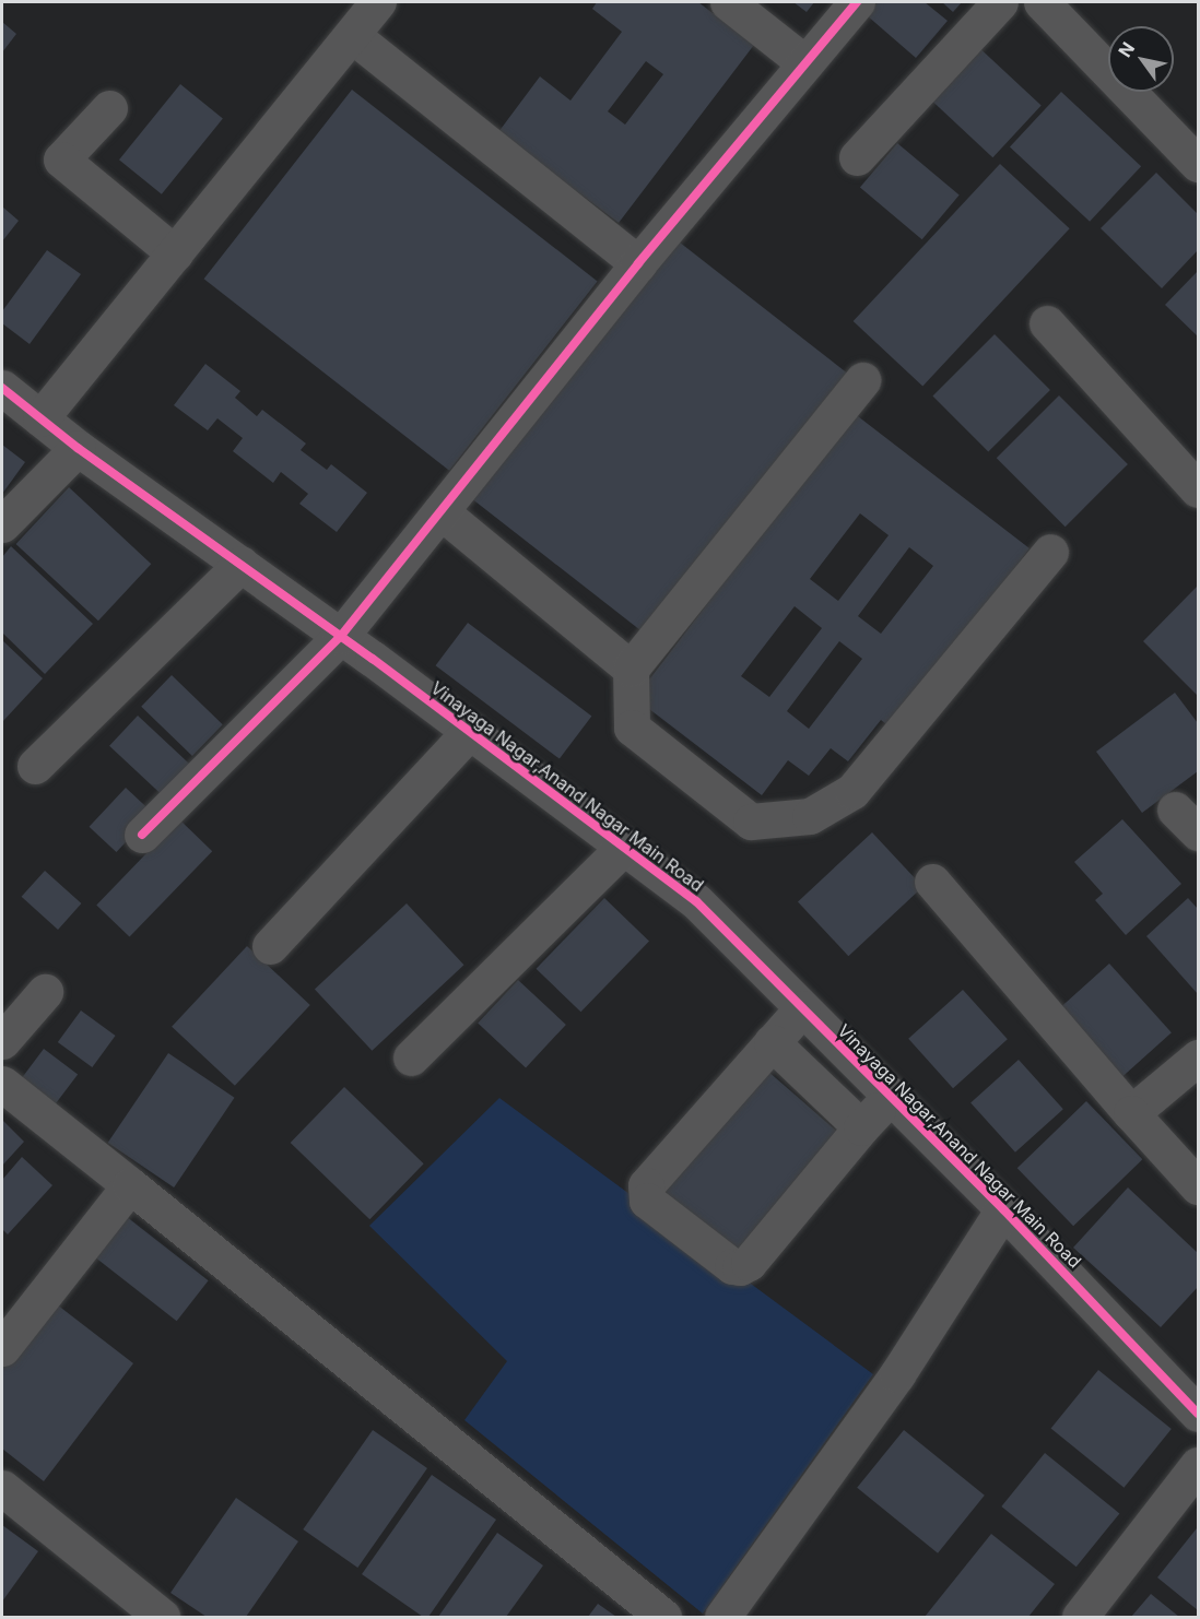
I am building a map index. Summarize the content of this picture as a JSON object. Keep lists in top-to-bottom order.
{
  "streets": {
    "street": ["Vinayaga Nagar,Anand Nagar Main Road"]
  },
  "north": "top left"
}
